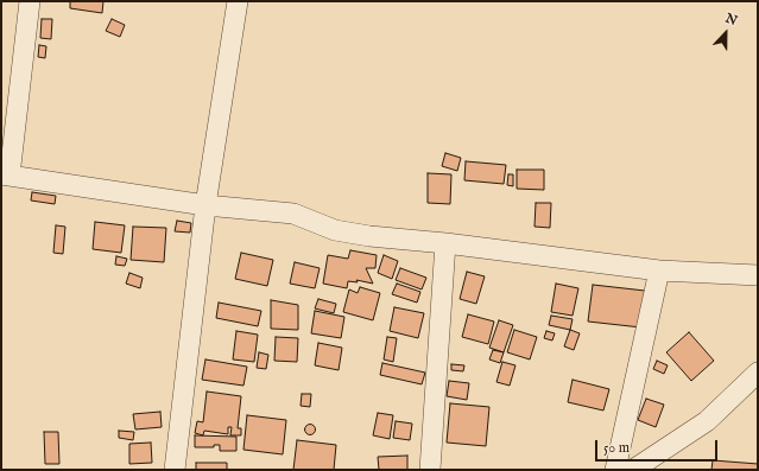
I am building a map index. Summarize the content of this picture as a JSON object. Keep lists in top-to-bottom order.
{
  "scale_bar": "50 m",
  "north": "top"
}
